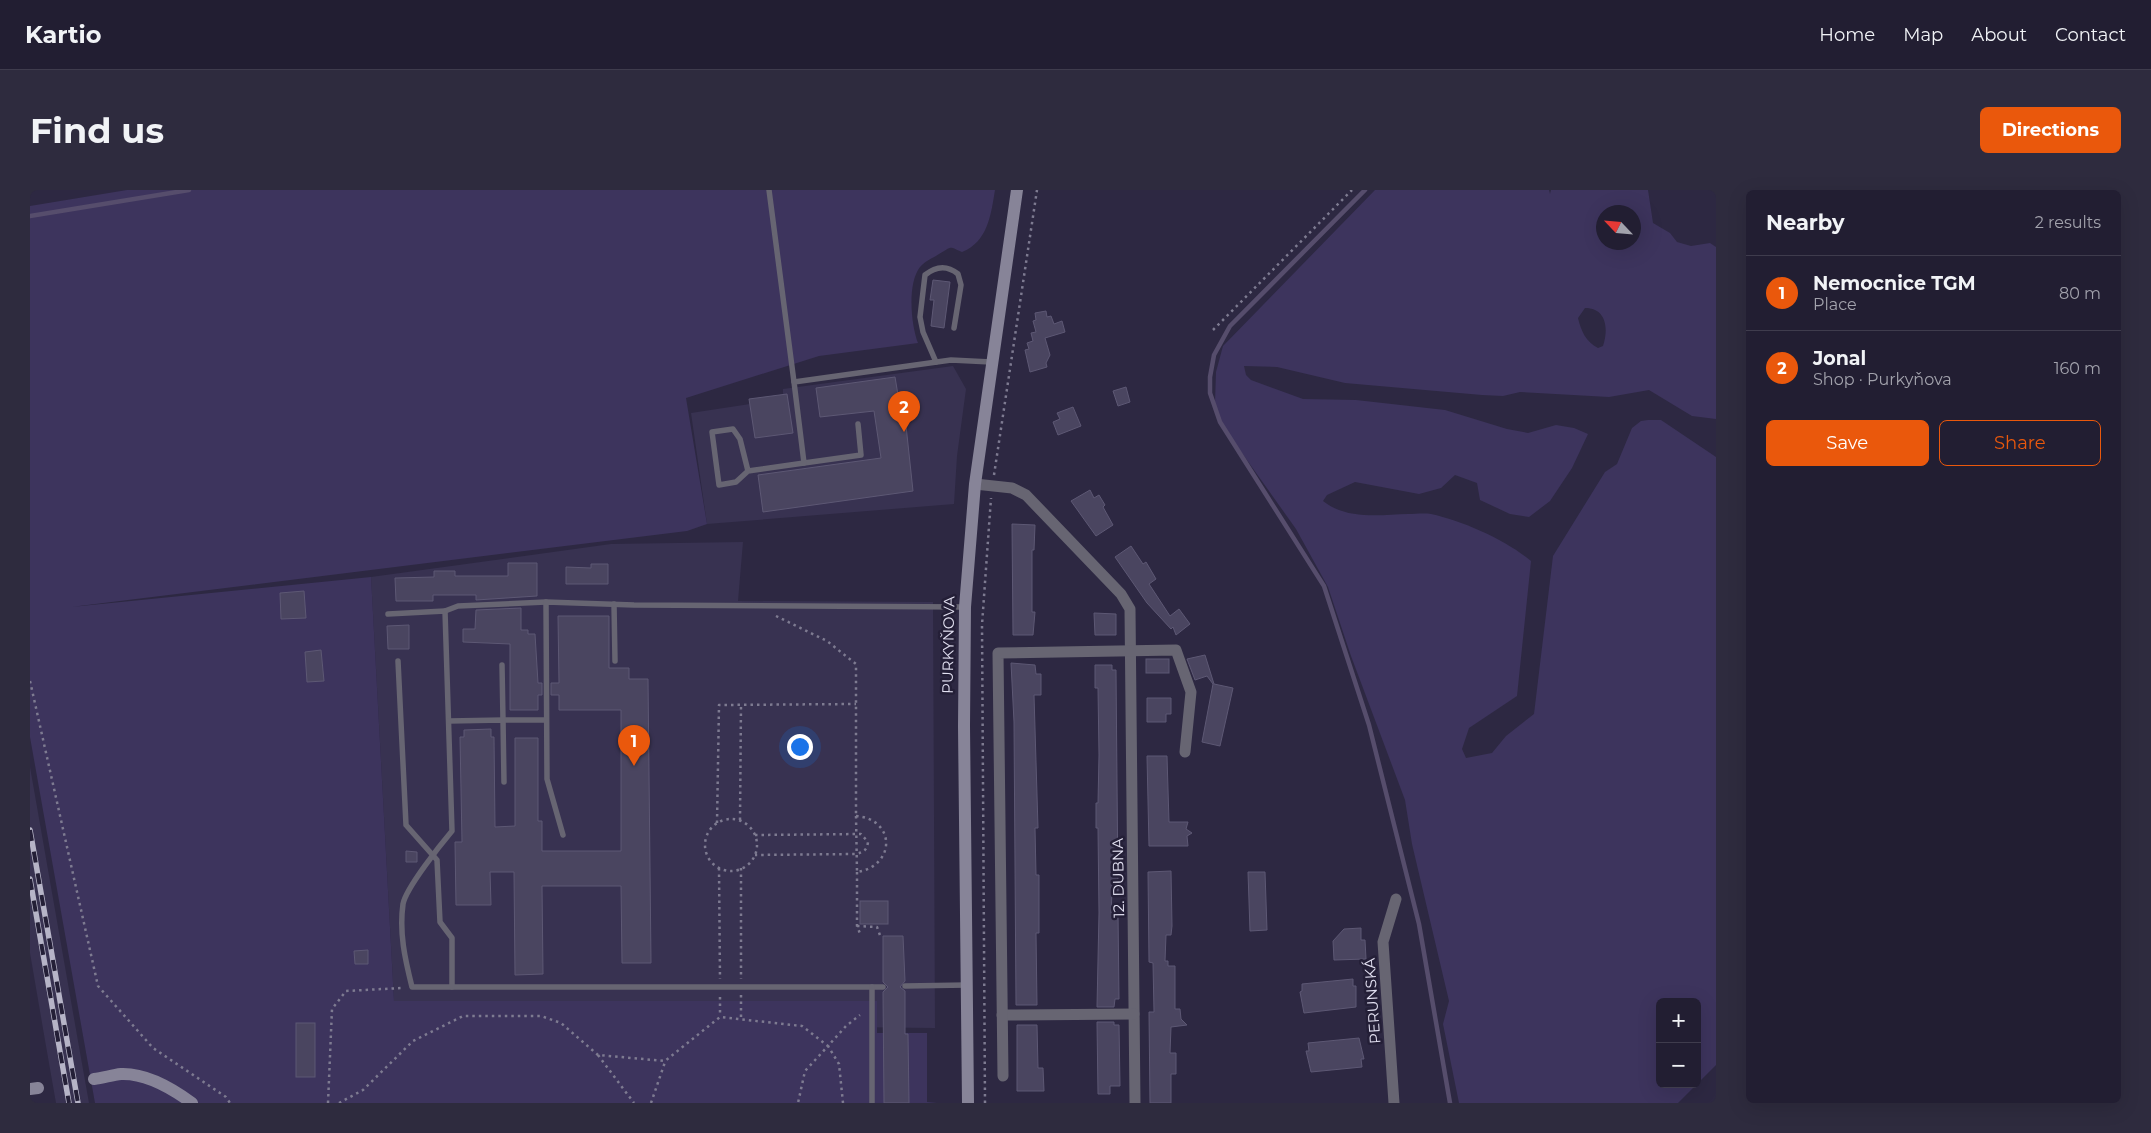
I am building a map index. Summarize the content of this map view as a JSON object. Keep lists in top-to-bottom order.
{
  "streets": {
    "street": ["PURKYŇOVA", "12. DUBNA", "PERUNSKÁ"]
  },
  "crossings": [
    ["PURKYŇOVA", "12. DUBNA"]
  ],
  "north": "top left",
  "page": {
    "header": "Kartio",
    "nav": [
      "Home",
      "Map",
      "About",
      "Contact"
    ],
    "buttons": [
      "Directions",
      ["Save", "Share"]
    ],
    "title": "Find us",
    "heading": ["Nearby", "2 results"],
    "list": [
      {
        "mark": "1",
        "name": "Nemocnice TGM",
        "note": "Place",
        "value": "80 m"
      },
      {
        "mark": "2",
        "name": "Jonal",
        "note": "Shop · Purkyňova",
        "value": "160 m"
      }
    ],
    "pins": ["2", "1"],
    "map_buttons": ["+", "−"]
  }
}
